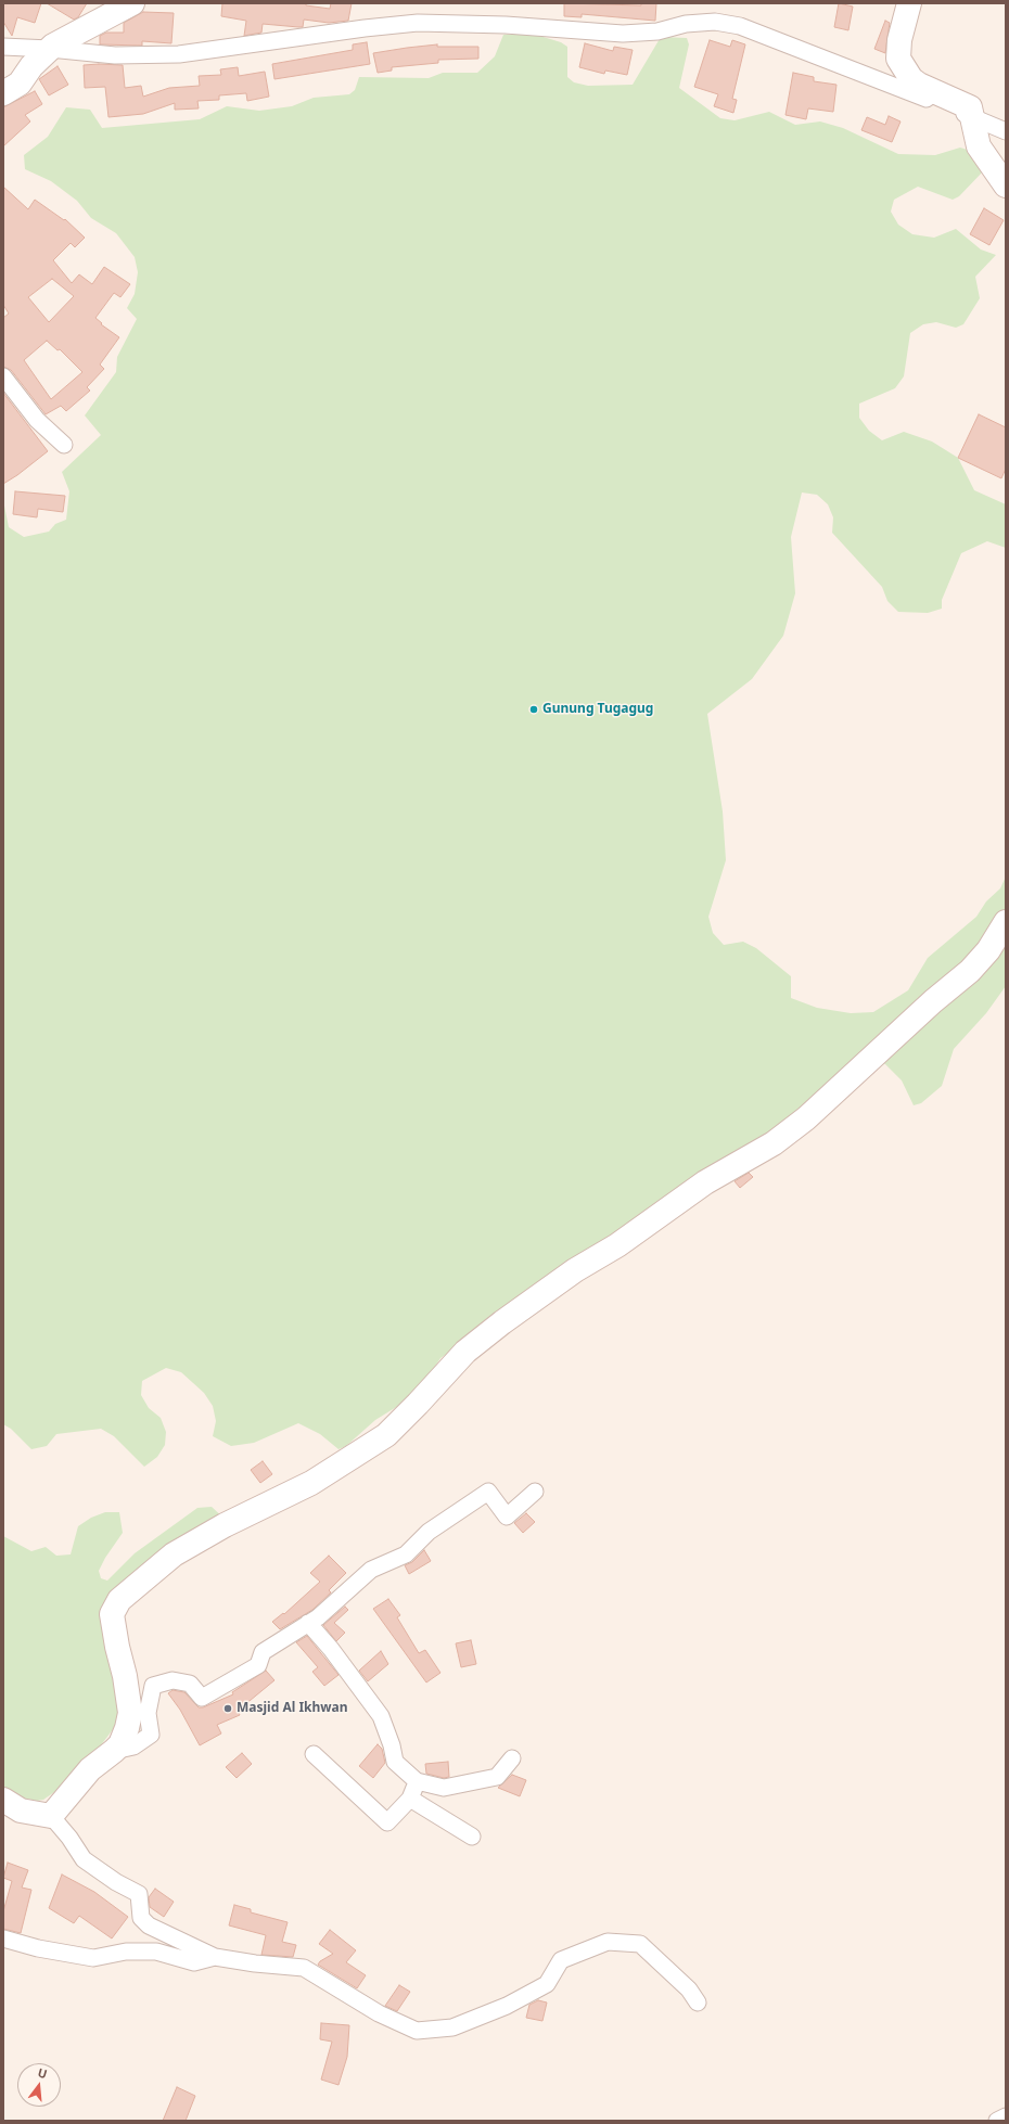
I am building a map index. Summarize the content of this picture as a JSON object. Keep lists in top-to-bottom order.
{
  "places": ["Gunung Tugagug", "Masjid Al Ikhwan"],
  "north": "top"
}
